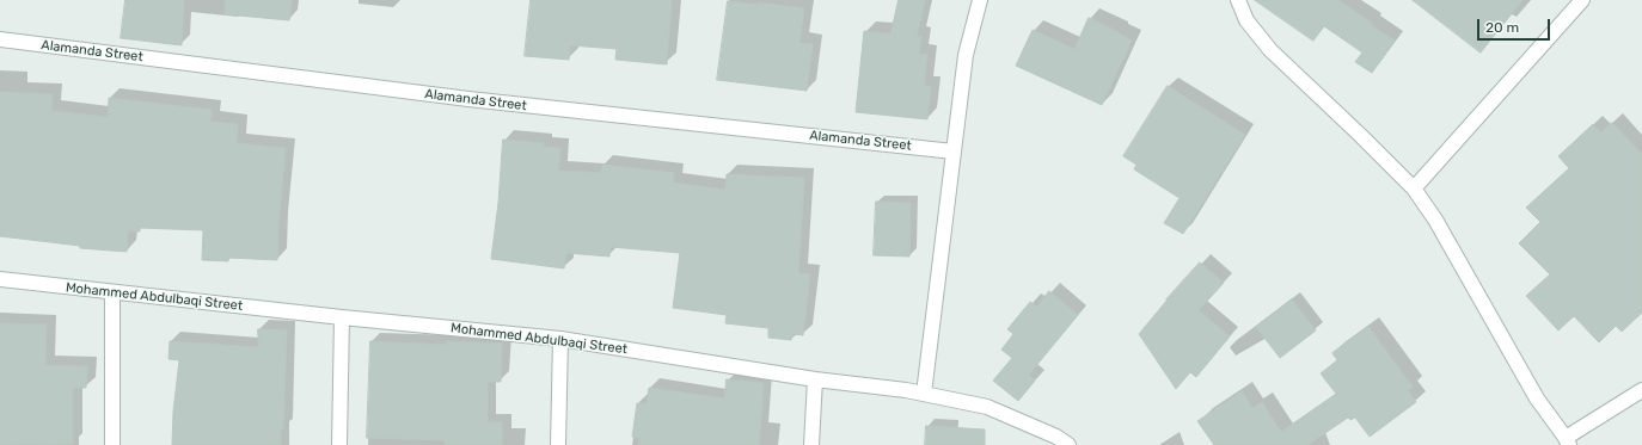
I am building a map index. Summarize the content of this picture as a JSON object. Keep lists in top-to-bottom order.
{
  "streets": {
    "street": ["Alamanda Street", "Mohammed Abdulbaqi Street"]
  },
  "scale_bar": "20 m"
}
